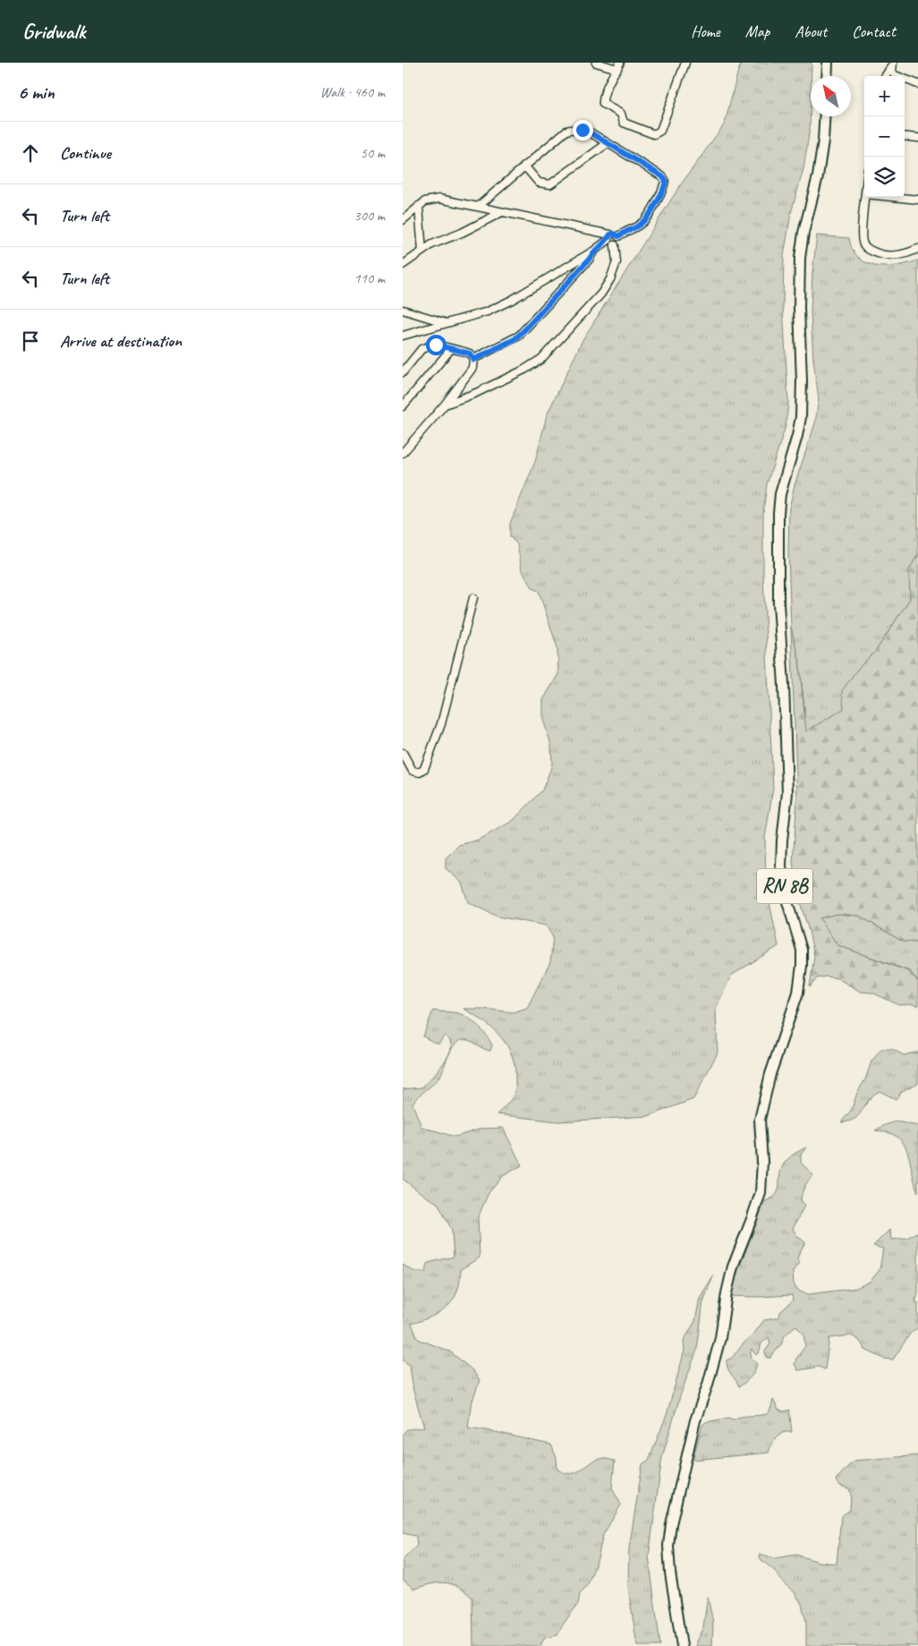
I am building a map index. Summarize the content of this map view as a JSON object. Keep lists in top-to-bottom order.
{
  "streets": {
    "main road": ["RN 8B"]
  },
  "north": "top left",
  "page": {
    "header": "Gridwalk",
    "nav": [
      "Home",
      "Map",
      "About",
      "Contact"
    ],
    "heading": ["6 min", "Walk · 460 m"],
    "map_buttons": ["+", "−"],
    "list": [
      ["Continue", "50 m"],
      ["Turn left", "300 m"],
      ["Turn left", "110 m"],
      "Arrive at destination"
    ]
  }
}
